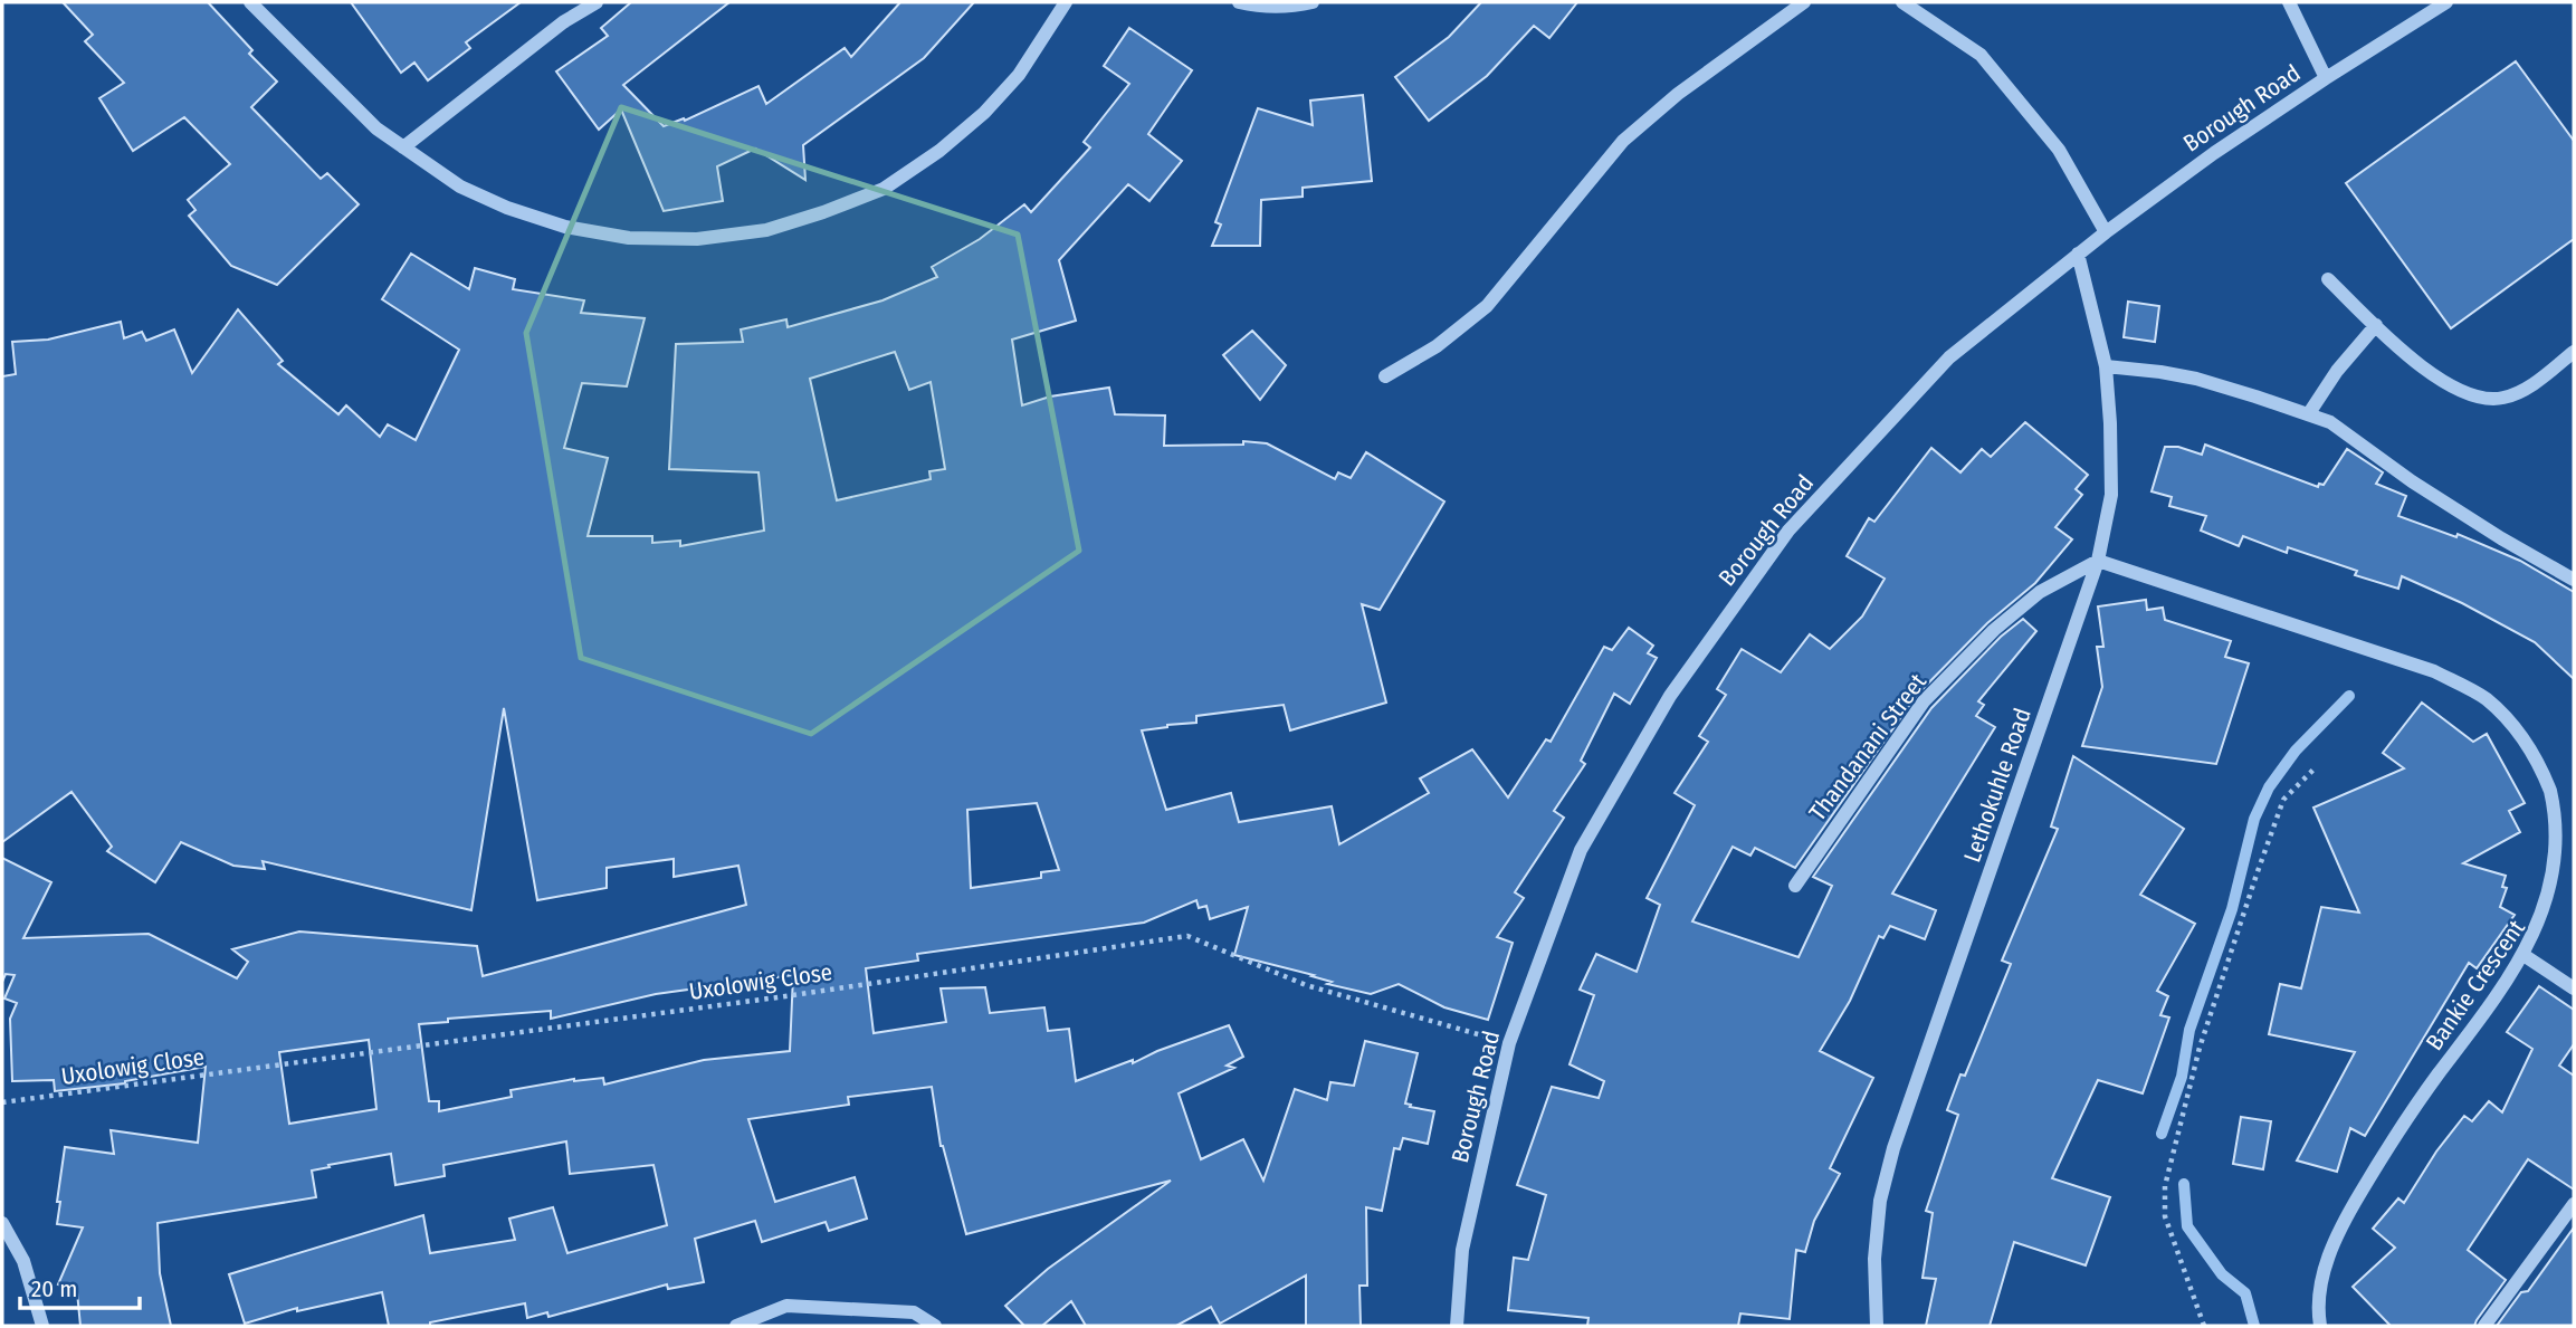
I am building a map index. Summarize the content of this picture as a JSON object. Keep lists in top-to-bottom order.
{
  "streets": {
    "street": [
      "Borough Road",
      "Thandanani Street",
      "Lethokuhle Road",
      "Bankie Crescent"
    ],
    "path": ["Uxolowig Close"]
  },
  "crossings": [
    ["Borough Road", "Lethokuhle Road"],
    ["Borough Road", "Uxolowig Close"],
    ["Thandanani Street", "Lethokuhle Road"],
    ["Thandanani Street", "Bankie Crescent"],
    ["Lethokuhle Road", "Bankie Crescent"]
  ],
  "scale_bar": "20 m"
}
